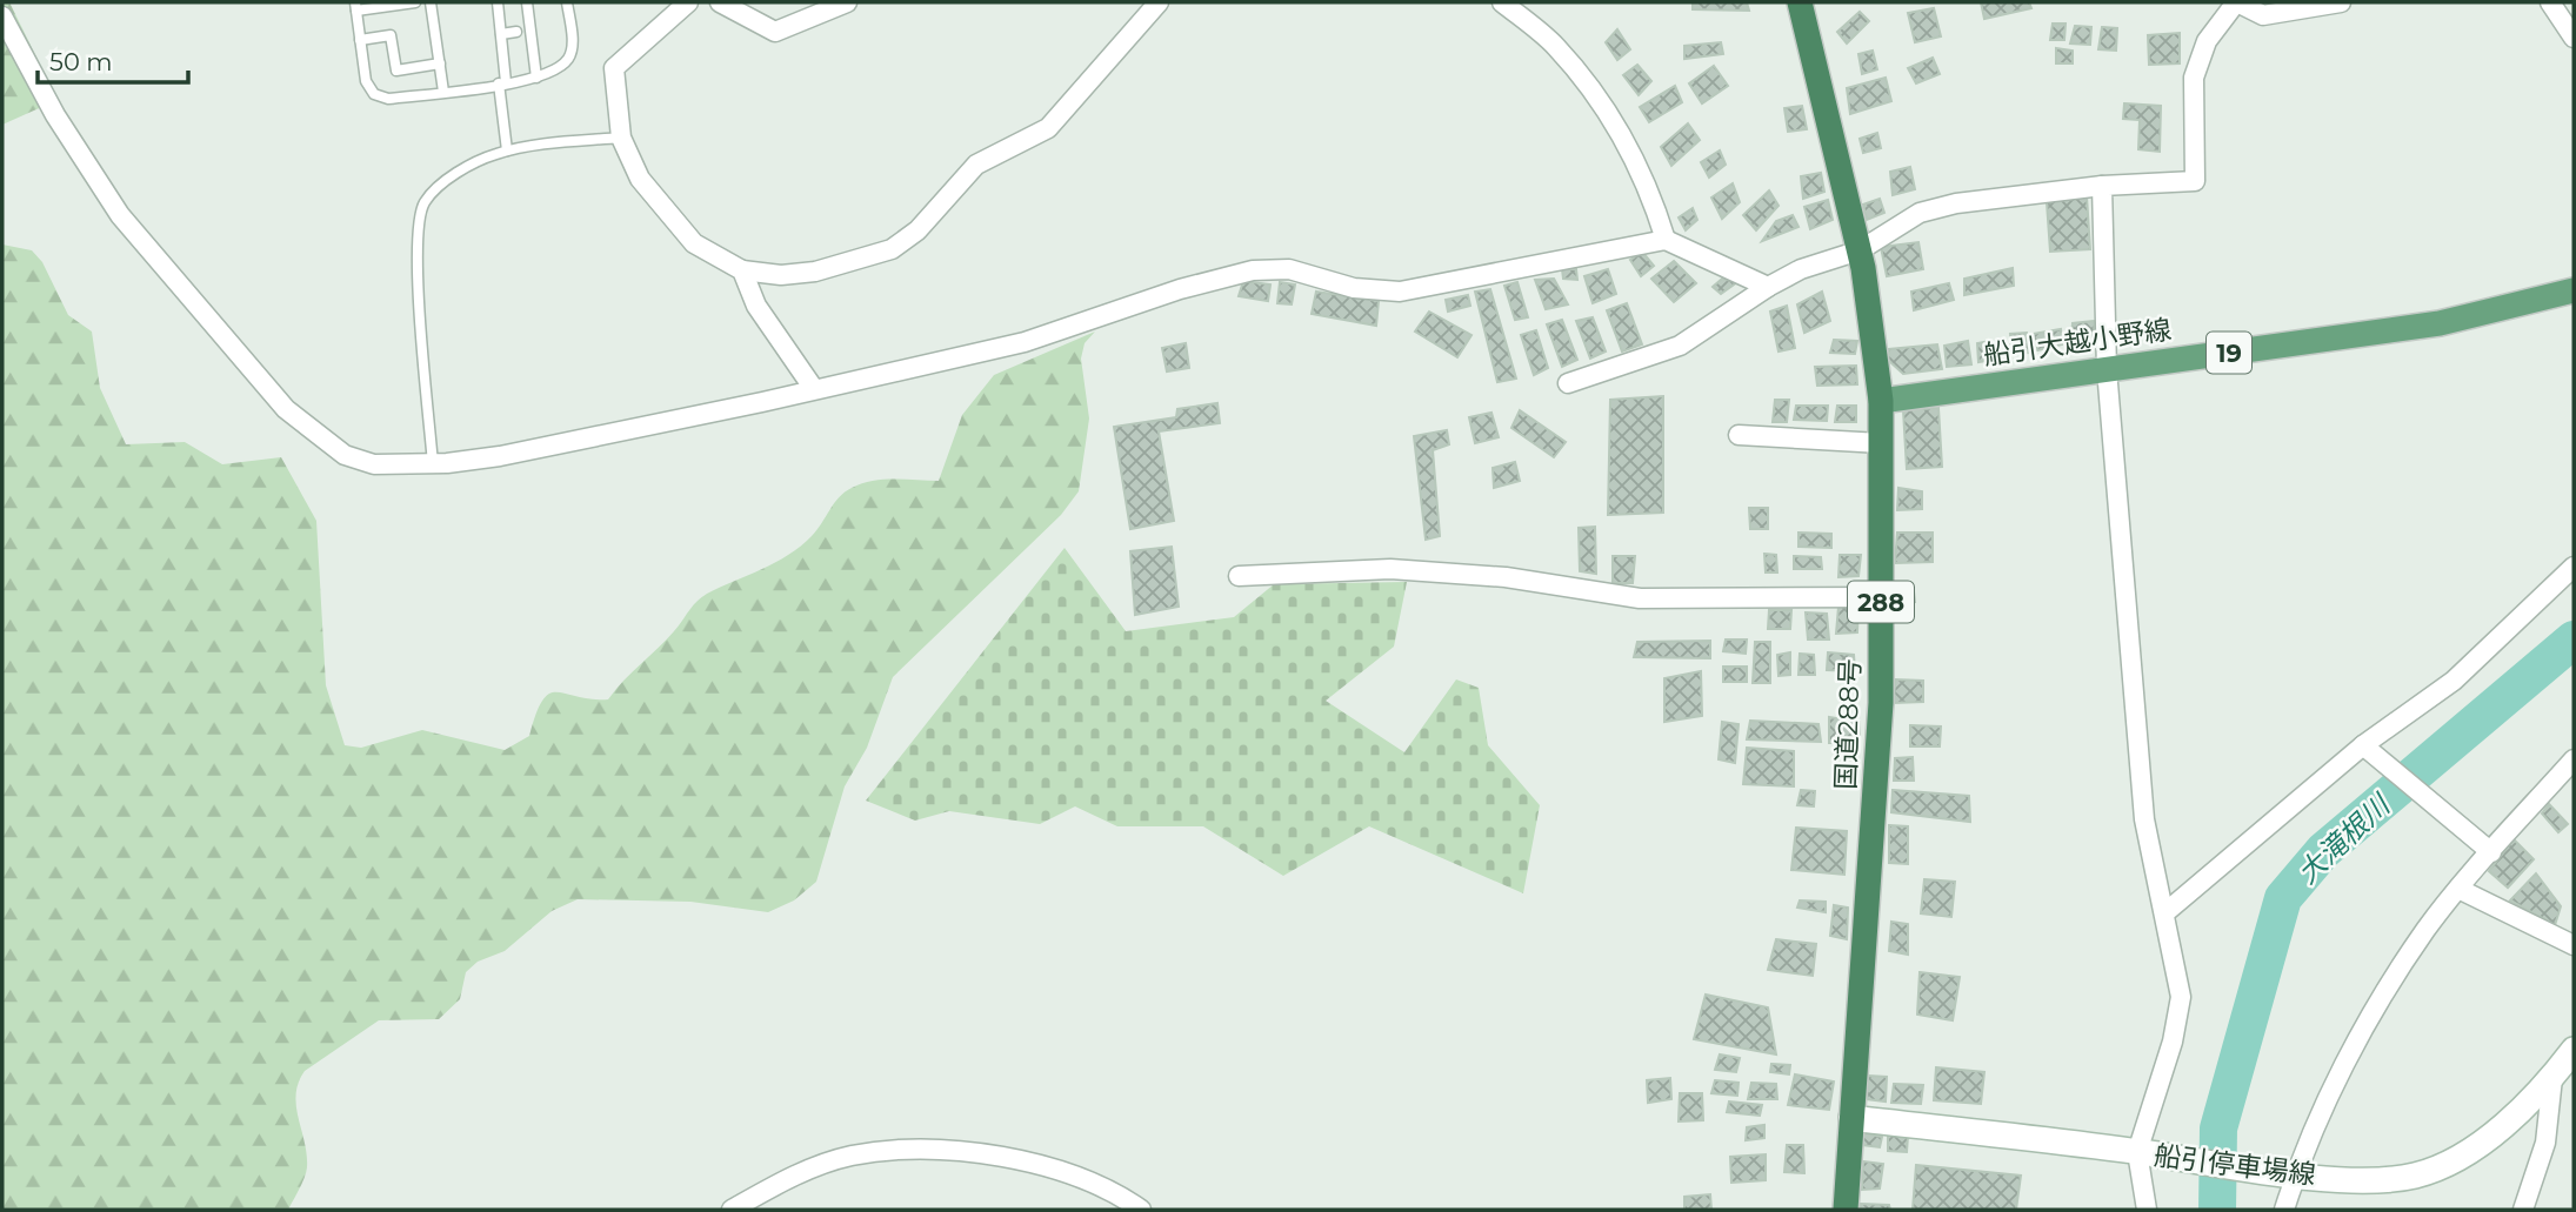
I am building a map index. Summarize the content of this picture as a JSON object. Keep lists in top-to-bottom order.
{
  "streets": {
    "highway": ["288", "国道288号"],
    "main road": ["船引大越小野線", "19", "船引停車場線"]
  },
  "crossings": [
    ["船引大越小野線", "国道288号"],
    ["国道288号", "船引停車場線"]
  ],
  "water": ["大滝根川"],
  "scale_bar": "50 m"
}
